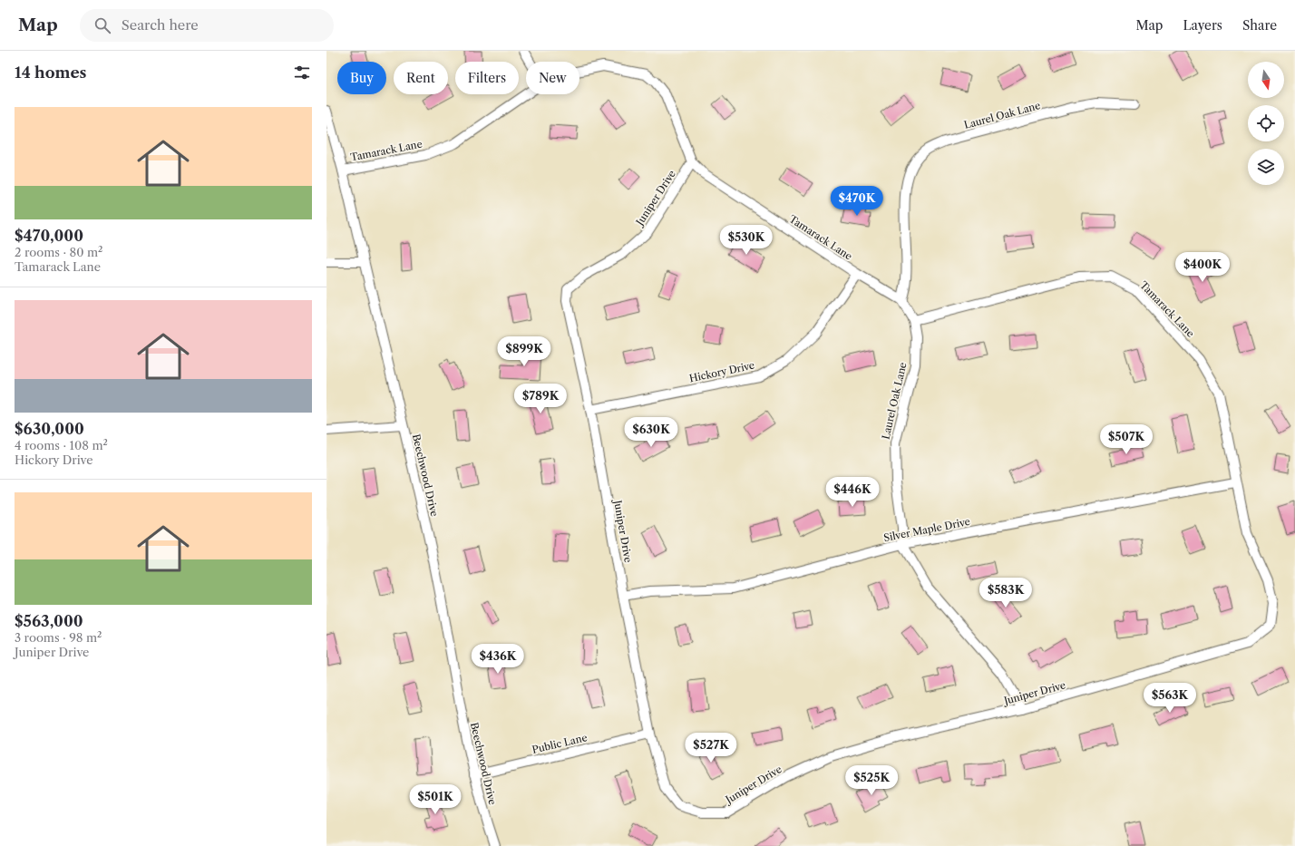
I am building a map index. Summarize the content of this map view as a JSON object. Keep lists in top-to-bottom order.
{
  "streets": {
    "street": [
      "Laurel Oak Lane",
      "Tamarack Lane",
      "Juniper Drive",
      "Hickory Drive",
      "Beechwood Drive",
      "Silver Maple Drive",
      "Public Lane"
    ]
  },
  "crossings": [
    ["Laurel Oak Lane", "Tamarack Lane"],
    ["Laurel Oak Lane", "Juniper Drive"],
    ["Laurel Oak Lane", "Silver Maple Drive"],
    ["Tamarack Lane", "Juniper Drive"],
    ["Tamarack Lane", "Hickory Drive"],
    ["Tamarack Lane", "Beechwood Drive"],
    ["Tamarack Lane", "Silver Maple Drive"],
    ["Juniper Drive", "Hickory Drive"],
    ["Juniper Drive", "Silver Maple Drive"],
    ["Juniper Drive", "Public Lane"],
    ["Beechwood Drive", "Public Lane"]
  ],
  "north": "bottom",
  "page": {
    "header": "Map",
    "search": "Search here",
    "nav": ["Map", "Layers", "Share"],
    "heading": "14 homes",
    "chip": [
      "Buy",
      "Rent",
      "Filters",
      "New"
    ],
    "list": [
      {
        "name": "$470,000",
        "note": "2 rooms · 80 m² · Tamarack Lane"
      },
      {
        "name": "$630,000",
        "note": "4 rooms · 108 m² · Hickory Drive"
      },
      {
        "name": "$563,000",
        "note": "3 rooms · 98 m² · Juniper Drive"
      }
    ],
    "price": [
      "$470K",
      "$530K",
      "$400K",
      "$899K",
      "$789K",
      "$630K",
      "$507K",
      "$446K",
      "$583K",
      "$436K",
      "$563K",
      "$527K",
      "$525K",
      "$501K"
    ]
  }
}
